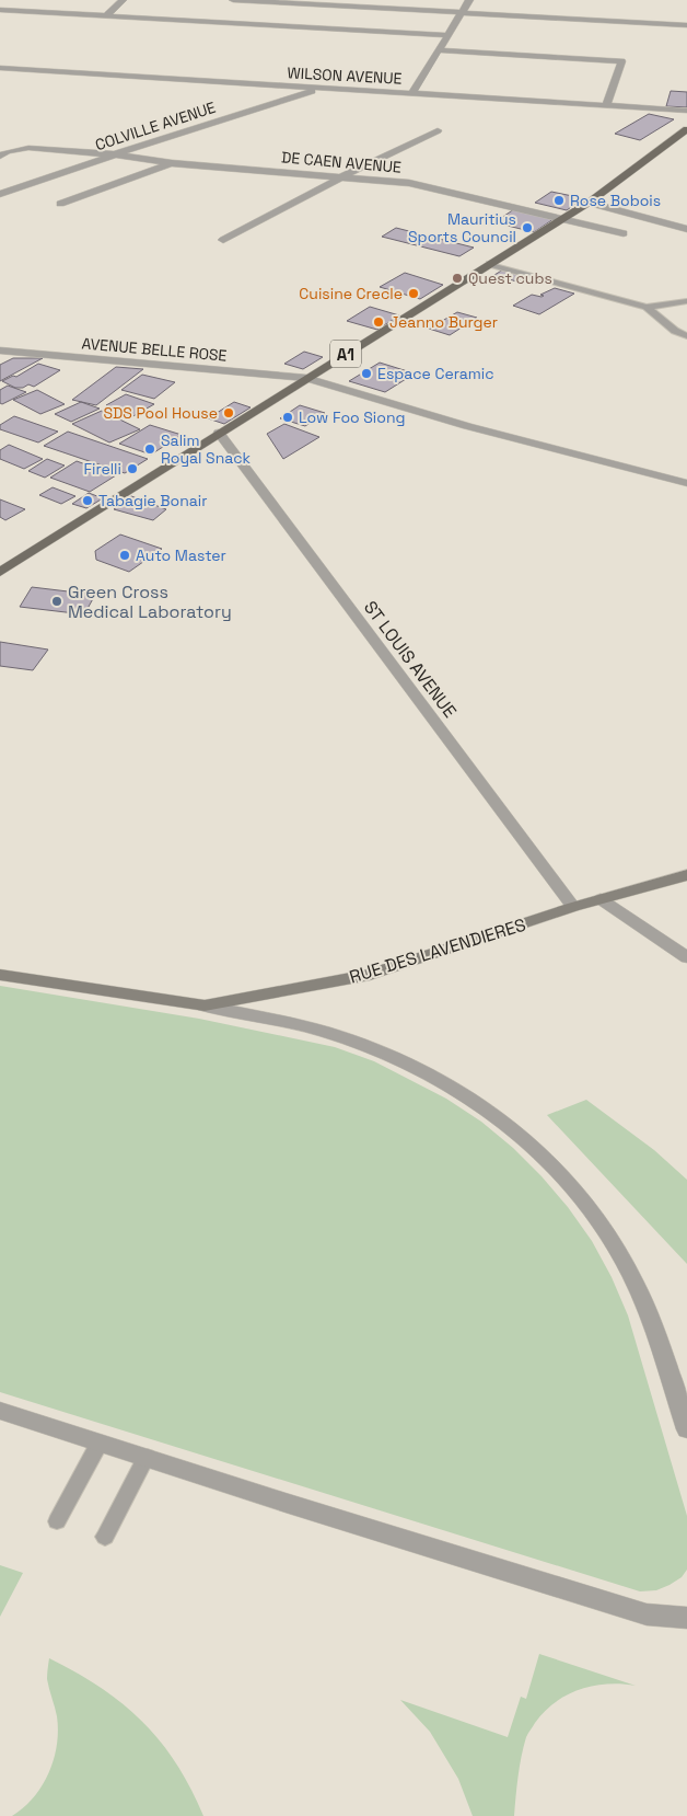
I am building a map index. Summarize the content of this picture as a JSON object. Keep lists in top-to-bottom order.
{
  "streets": {
    "main road": ["A1"],
    "street": [
      "WILSON AVENUE",
      "COLVILLE AVENUE",
      "DE CAEN AVENUE",
      "AVENUE BELLE ROSE",
      "ST LOUIS AVENUE",
      "RUE DES LAVENDIERES"
    ]
  },
  "crossings": [
    ["WILSON AVENUE", "COLVILLE AVENUE"],
    ["COLVILLE AVENUE", "DE CAEN AVENUE"],
    ["DE CAEN AVENUE", "A1"],
    ["AVENUE BELLE ROSE", "A1"],
    ["A1", "ST LOUIS AVENUE"],
    ["ST LOUIS AVENUE", "RUE DES LAVENDIERES"]
  ],
  "places": [
    "Rose Bobois",
    "Mauritius Sports Council",
    "Quest cubs",
    "Cuisine Crecle",
    "Jeanno Burger",
    "Espace Ceramic",
    "SDS Pool House",
    "Low Foo Siong",
    "Salim Royal Snack",
    "Firelli",
    "Tabagie Bonair",
    "Auto Master",
    "Green Cross Medical Laboratory"
  ]
}
